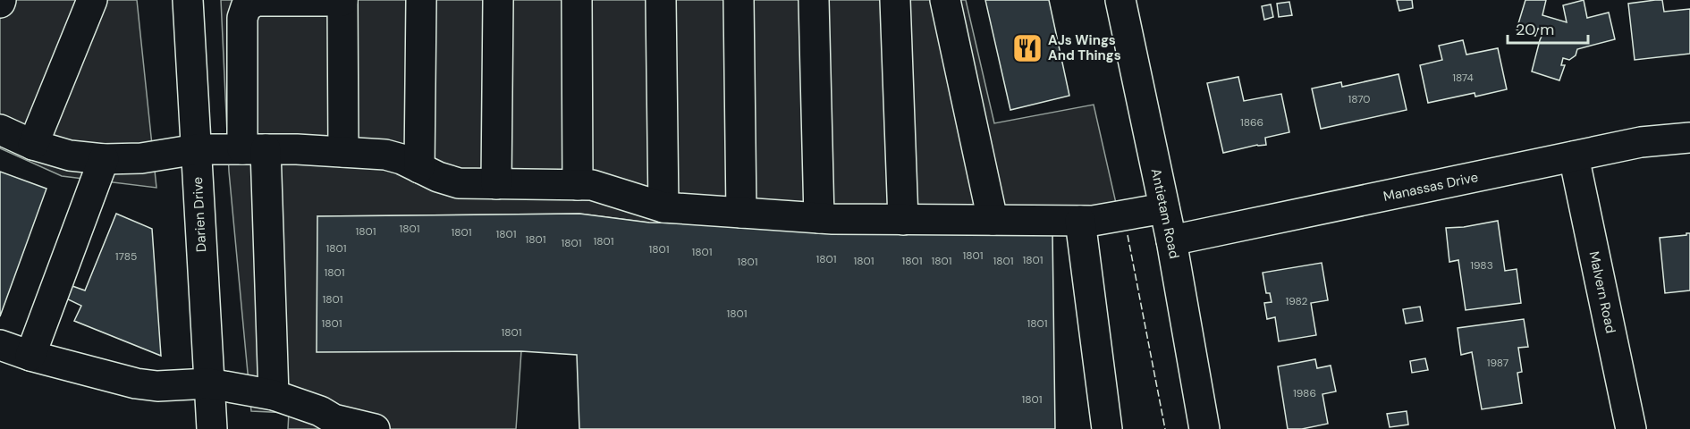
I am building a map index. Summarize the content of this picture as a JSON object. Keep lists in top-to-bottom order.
{
  "streets": {
    "street": [
      "Manassas Drive",
      "Antietam Road",
      "Darien Drive",
      "Malvern Road"
    ]
  },
  "crossings": [
    ["Manassas Drive", "Antietam Road"],
    ["Manassas Drive", "Malvern Road"]
  ],
  "places": {
    "restaurant": ["AJs Wings And Things"]
  },
  "house_numbers": [
    "1874",
    "1870",
    "1866",
    "1801",
    "1801",
    "1801",
    "1801",
    "1801",
    "1801",
    "1801",
    "1801",
    "1801",
    "1801",
    "1801",
    "1785",
    "1801",
    "1801",
    "1801",
    "1801",
    "1801",
    "1801",
    "1801",
    "1983",
    "1801",
    "1801",
    "1982",
    "1801",
    "1801",
    "1801",
    "1801",
    "1987",
    "1986",
    "1801"
  ],
  "scale_bar": "20 m"
}
